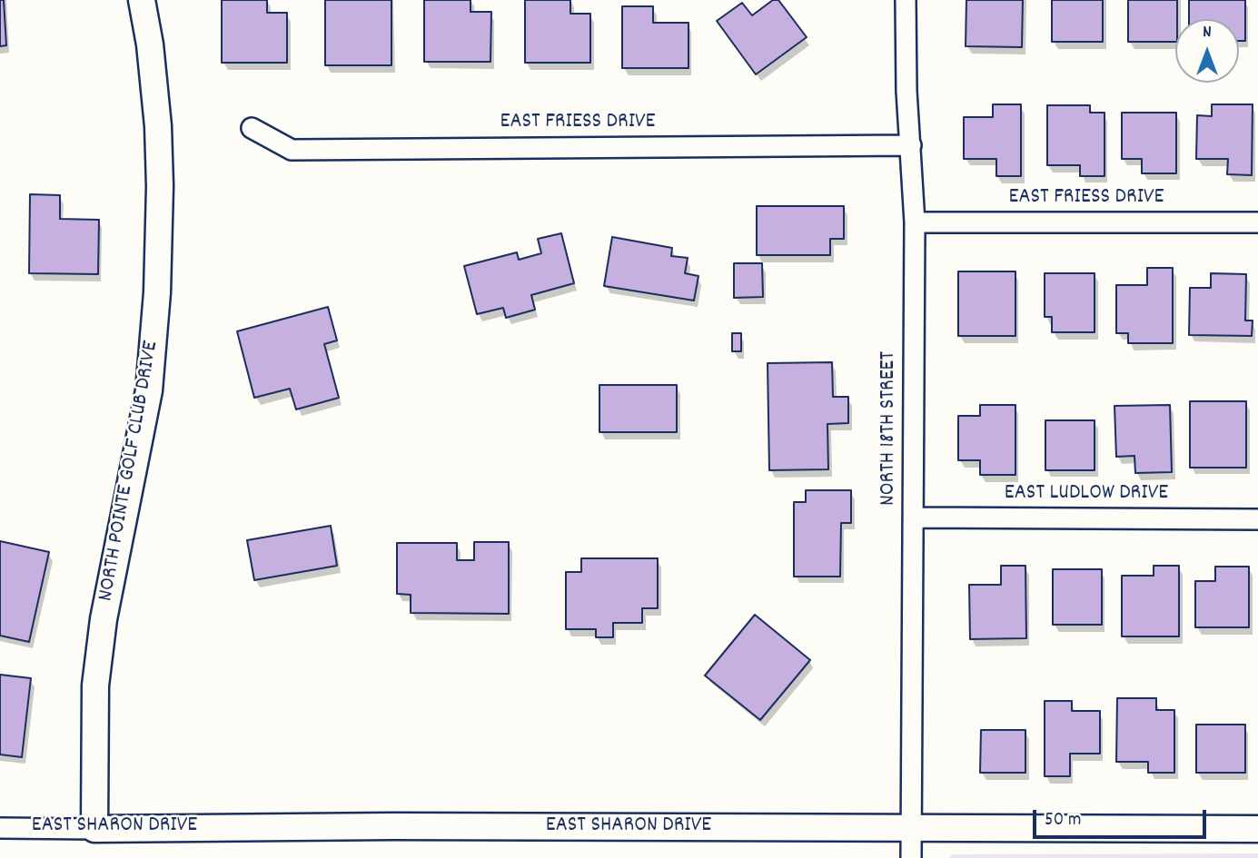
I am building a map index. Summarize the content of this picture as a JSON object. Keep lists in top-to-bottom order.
{
  "streets": {
    "street": [
      "EAST FRIESS DRIVE",
      "NORTH 18TH STREET",
      "NORTH POINTE GOLF CLUB DRIVE",
      "EAST LUDLOW DRIVE",
      "EAST SHARON DRIVE"
    ]
  },
  "crossings": [
    ["EAST FRIESS DRIVE", "NORTH 18TH STREET"],
    ["NORTH 18TH STREET", "EAST LUDLOW DRIVE"],
    ["NORTH 18TH STREET", "EAST SHARON DRIVE"],
    ["NORTH POINTE GOLF CLUB DRIVE", "EAST SHARON DRIVE"]
  ],
  "scale_bar": "50 m",
  "north": "top"
}
